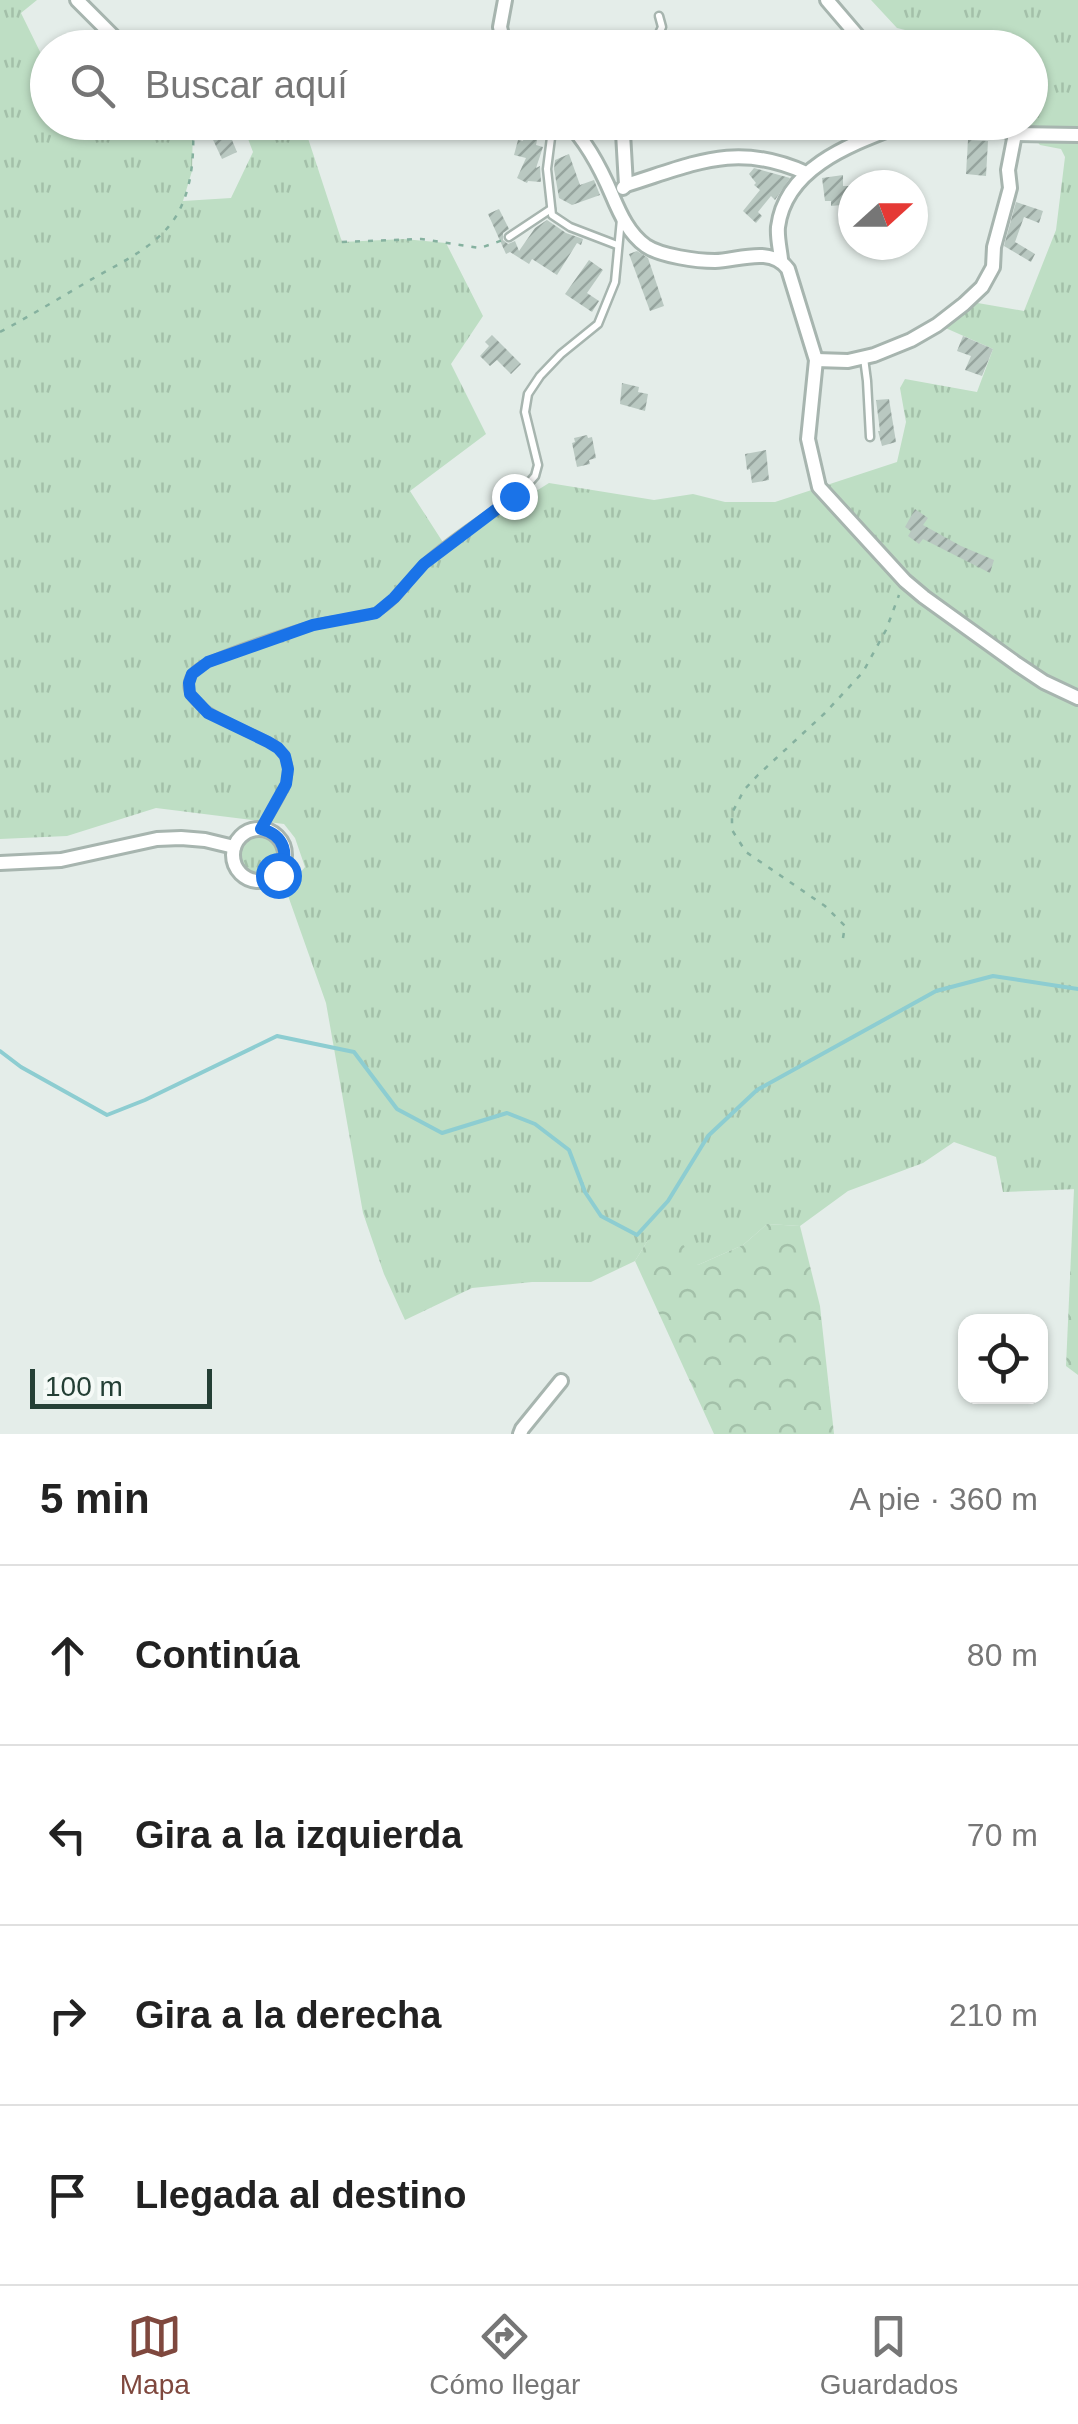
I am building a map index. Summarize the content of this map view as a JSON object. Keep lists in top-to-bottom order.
{
  "scale_bar": "100 m",
  "north": "right",
  "page": {
    "search": "Buscar aquí",
    "scale": "100 m",
    "heading": ["5 min", "A pie · 360 m"],
    "list": [
      ["Continúa", "80 m"],
      ["Gira a la izquierda", "70 m"],
      ["Gira a la derecha", "210 m"],
      "Llegada al destino"
    ],
    "nav": ["Mapa", "Cómo llegar", "Guardados"]
  }
}
